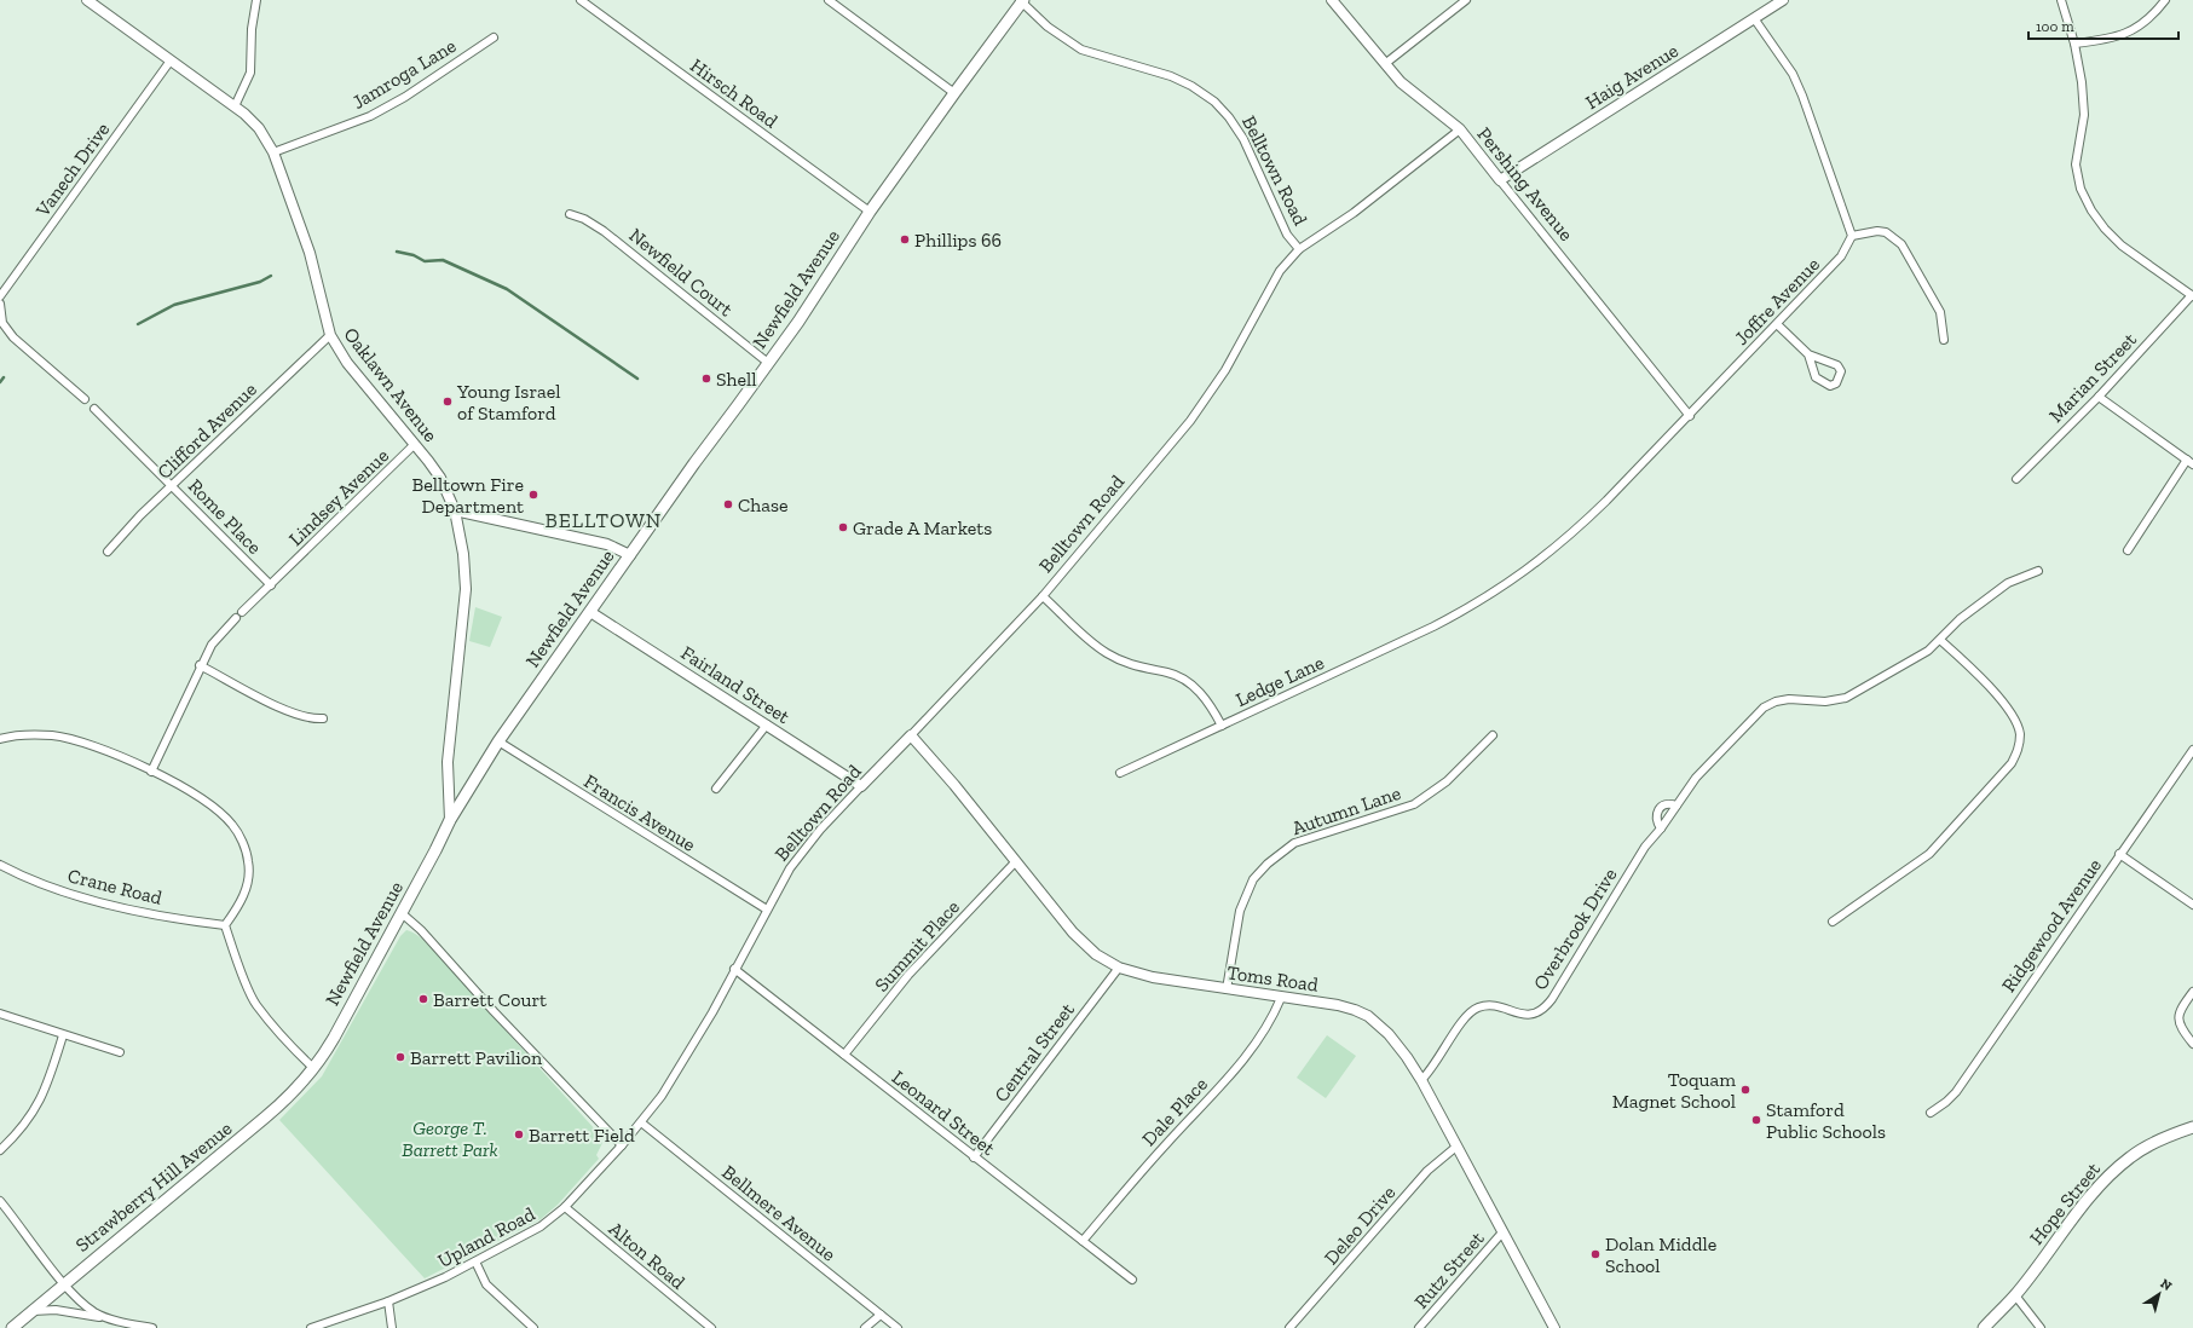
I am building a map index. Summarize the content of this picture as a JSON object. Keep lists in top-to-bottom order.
{
  "streets": {
    "main road": ["Newfield Avenue", "Strawberry Hill Avenue", "Hope Street"],
    "street": [
      "Jamroga Lane",
      "Haig Avenue",
      "Hirsch Road",
      "Vanech Drive",
      "Belltown Road",
      "Pershing Avenue",
      "Newfield Court",
      "Joffre Avenue",
      "Marian Street",
      "Oaklawn Avenue",
      "Clifford Avenue",
      "Lindsey Avenue",
      "Rome Place",
      "Ledge Lane",
      "Fairland Street",
      "Autumn Lane",
      "Francis Avenue",
      "Crane Road",
      "Ridgewood Avenue",
      "Overbrook Drive",
      "Summit Place",
      "Toms Road",
      "Central Street",
      "Dale Place",
      "Leonard Street",
      "Bellmere Avenue",
      "Deleo Drive",
      "Upland Road",
      "Alton Road",
      "Rutz Street"
    ]
  },
  "crossings": [
    ["Jamroga Lane", "Oaklawn Avenue"],
    ["Haig Avenue", "Pershing Avenue"],
    ["Hirsch Road", "Newfield Avenue"],
    ["Vanech Drive", "Oaklawn Avenue"],
    ["Belltown Road", "Pershing Avenue"],
    ["Belltown Road", "Newfield Avenue"],
    ["Belltown Road", "Ledge Lane"],
    ["Belltown Road", "Fairland Street"],
    ["Belltown Road", "Francis Avenue"],
    ["Belltown Road", "Toms Road"],
    ["Belltown Road", "Leonard Street"],
    ["Belltown Road", "Bellmere Avenue"],
    ["Belltown Road", "Upland Road"],
    ["Pershing Avenue", "Joffre Avenue"],
    ["Newfield Court", "Newfield Avenue"],
    ["Newfield Avenue", "Oaklawn Avenue"],
    ["Newfield Avenue", "Fairland Street"],
    ["Newfield Avenue", "Francis Avenue"],
    ["Newfield Avenue", "Strawberry Hill Avenue"],
    ["Joffre Avenue", "Ledge Lane"],
    ["Oaklawn Avenue", "Clifford Avenue"],
    ["Oaklawn Avenue", "Lindsey Avenue"],
    ["Clifford Avenue", "Rome Place"],
    ["Lindsey Avenue", "Rome Place"],
    ["Autumn Lane", "Toms Road"],
    ["Overbrook Drive", "Toms Road"],
    ["Summit Place", "Toms Road"],
    ["Summit Place", "Leonard Street"],
    ["Toms Road", "Central Street"],
    ["Toms Road", "Dale Place"],
    ["Toms Road", "Deleo Drive"],
    ["Toms Road", "Rutz Street"],
    ["Central Street", "Leonard Street"],
    ["Dale Place", "Leonard Street"],
    ["Bellmere Avenue", "Upland Road"],
    ["Upland Road", "Alton Road"]
  ],
  "districts": ["BELLTOWN"],
  "parks": ["George T. Barrett Park"],
  "places": [
    "Phillips 66",
    "Shell",
    "Young Israel of Stamford",
    "Belltown Fire Department",
    "Chase",
    "Grade A Markets",
    "Barrett Court",
    "Barrett Pavilion",
    "Toquam Magnet School",
    "Stamford Public Schools",
    "Barrett Field",
    "Dolan Middle School"
  ],
  "scale_bar": "100 m",
  "north": "top right"
}
